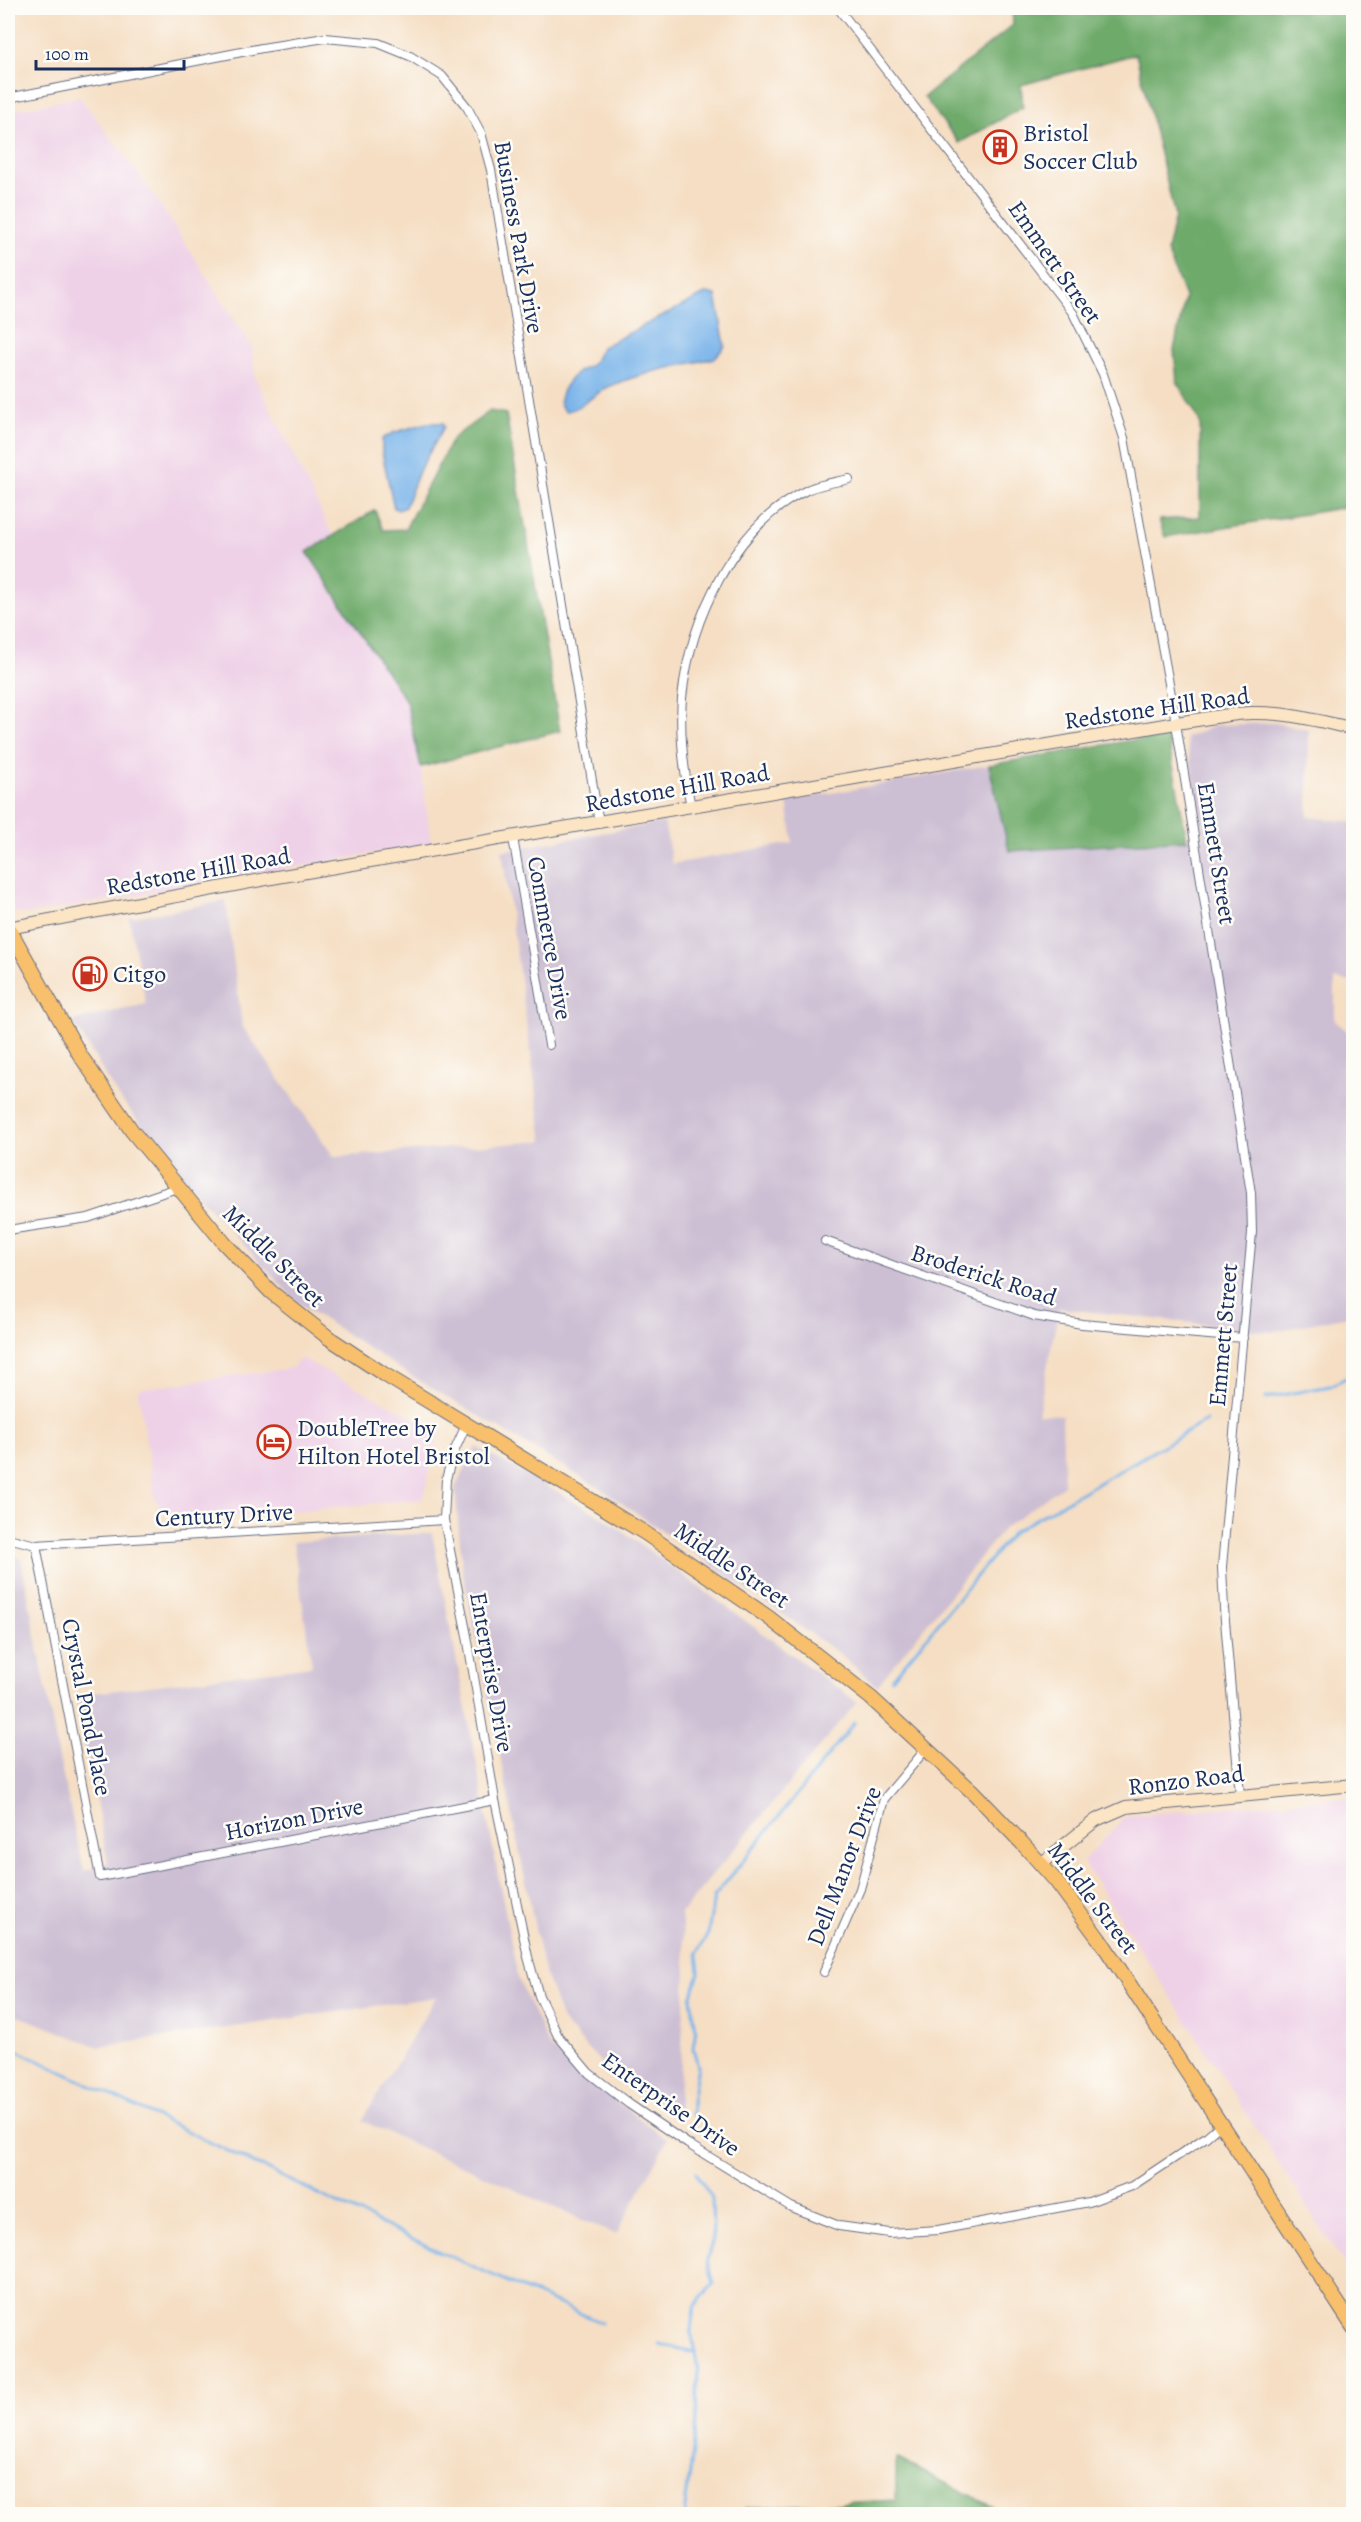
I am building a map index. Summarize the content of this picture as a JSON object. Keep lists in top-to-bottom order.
{
  "streets": {
    "main road": ["Redstone Hill Road", "Middle Street", "Ronzo Road"],
    "street": [
      "Business Park Drive",
      "Emmett Street",
      "Commerce Drive",
      "Broderick Road",
      "Century Drive",
      "Enterprise Drive",
      "Crystal Pond Place",
      "Horizon Drive",
      "Dell Manor Drive"
    ]
  },
  "crossings": [
    ["Business Park Drive", "Redstone Hill Road"],
    ["Emmett Street", "Redstone Hill Road"],
    ["Emmett Street", "Broderick Road"],
    ["Emmett Street", "Ronzo Road"],
    ["Redstone Hill Road", "Commerce Drive"],
    ["Redstone Hill Road", "Middle Street"],
    ["Middle Street", "Enterprise Drive"],
    ["Middle Street", "Ronzo Road"],
    ["Middle Street", "Dell Manor Drive"],
    ["Century Drive", "Enterprise Drive"],
    ["Century Drive", "Crystal Pond Place"],
    ["Enterprise Drive", "Horizon Drive"],
    ["Crystal Pond Place", "Horizon Drive"]
  ],
  "places": {
    "building": ["Bristol Soccer Club"],
    "fuel station": ["Citgo"],
    "hotel": ["DoubleTree by Hilton Hotel Bristol"]
  },
  "scale_bar": "100 m"
}
